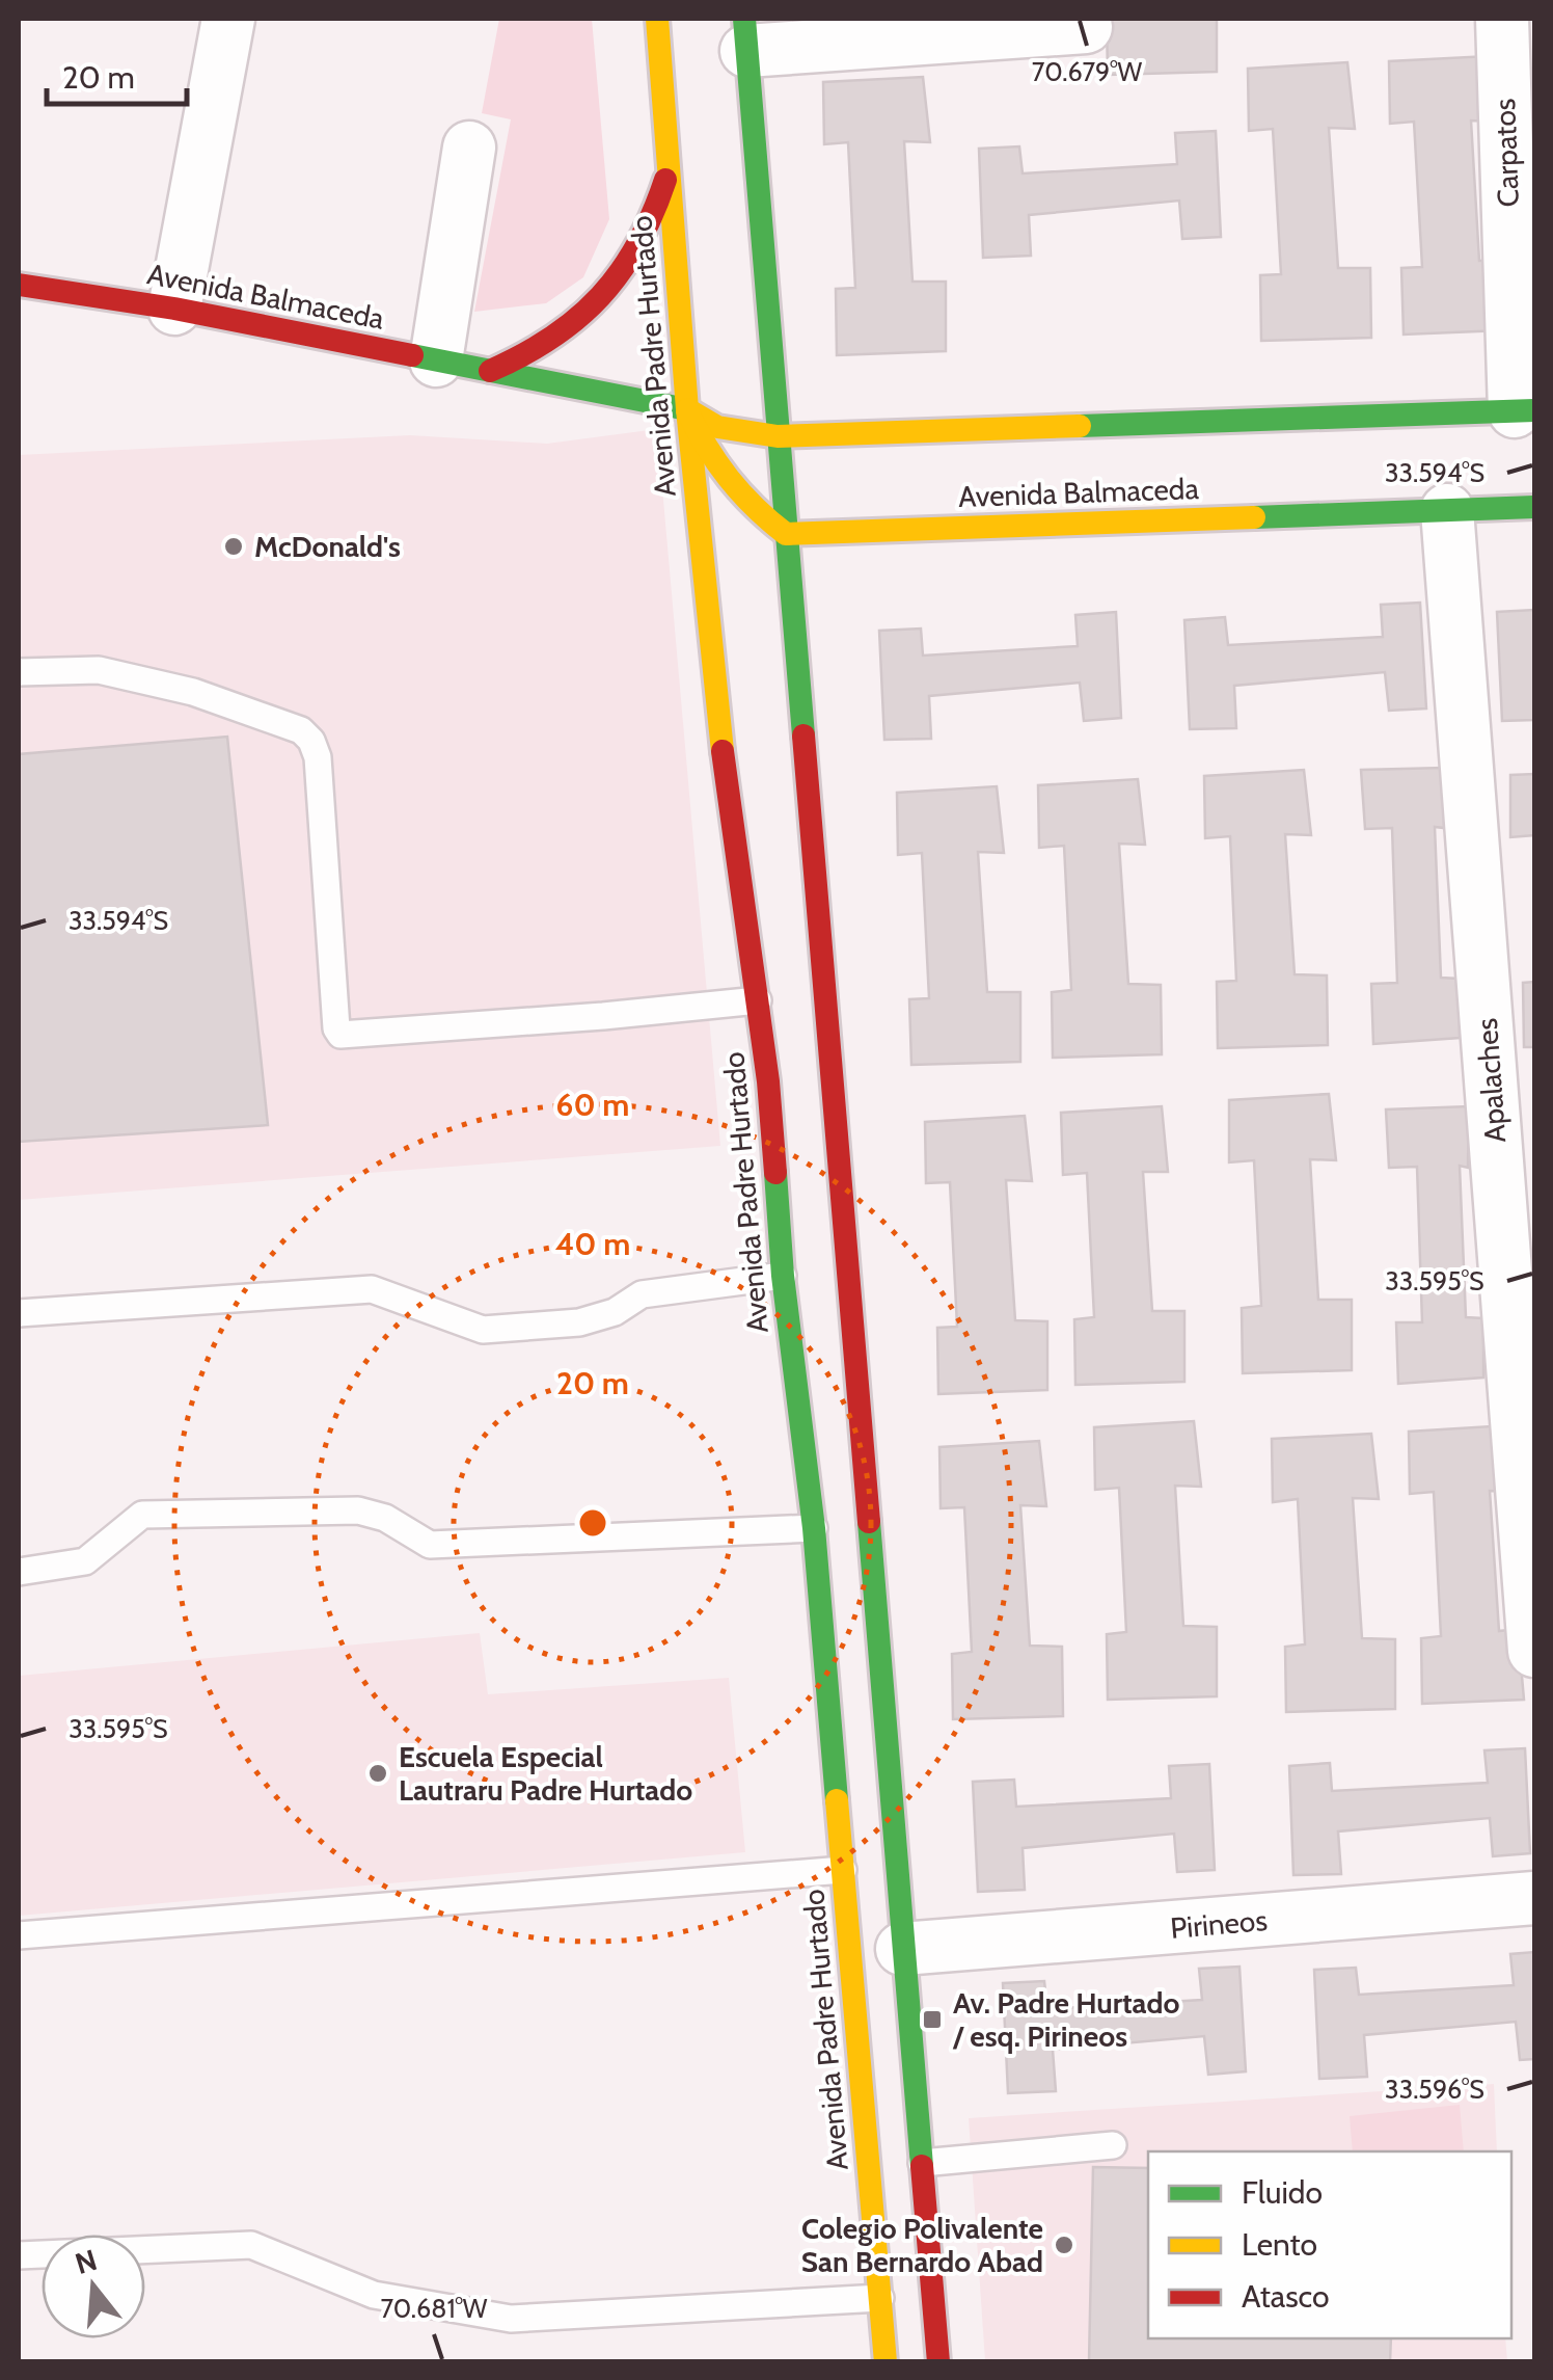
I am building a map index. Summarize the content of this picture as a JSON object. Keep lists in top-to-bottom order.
{
  "streets": {
    "main road": ["Avenida Balmaceda", "Avenida Padre Hurtado"],
    "street": ["Carpatos", "Apalaches", "Pirineos"]
  },
  "crossings": [
    ["Carpatos", "Avenida Balmaceda"],
    ["Avenida Balmaceda", "Avenida Padre Hurtado"],
    ["Avenida Balmaceda", "Apalaches"]
  ],
  "places": {
    "other": ["McDonald's", "Escuela Especial Lautraru Padre Hurtado", "Colegio Polivalente San Bernardo Abad"],
    "transit": ["Av. Padre Hurtado / esq. Pirineos"]
  },
  "legend": ["Fluido", "Lento", "Atasco"],
  "scale_bar": "20 m",
  "north": "top",
  "coordinates": [
    "70.679°W",
    "33.594°S",
    "33.595°S",
    "33.596°S",
    "70.681°W"
  ],
  "rings": ["60 m", "40 m", "20 m"]
}
